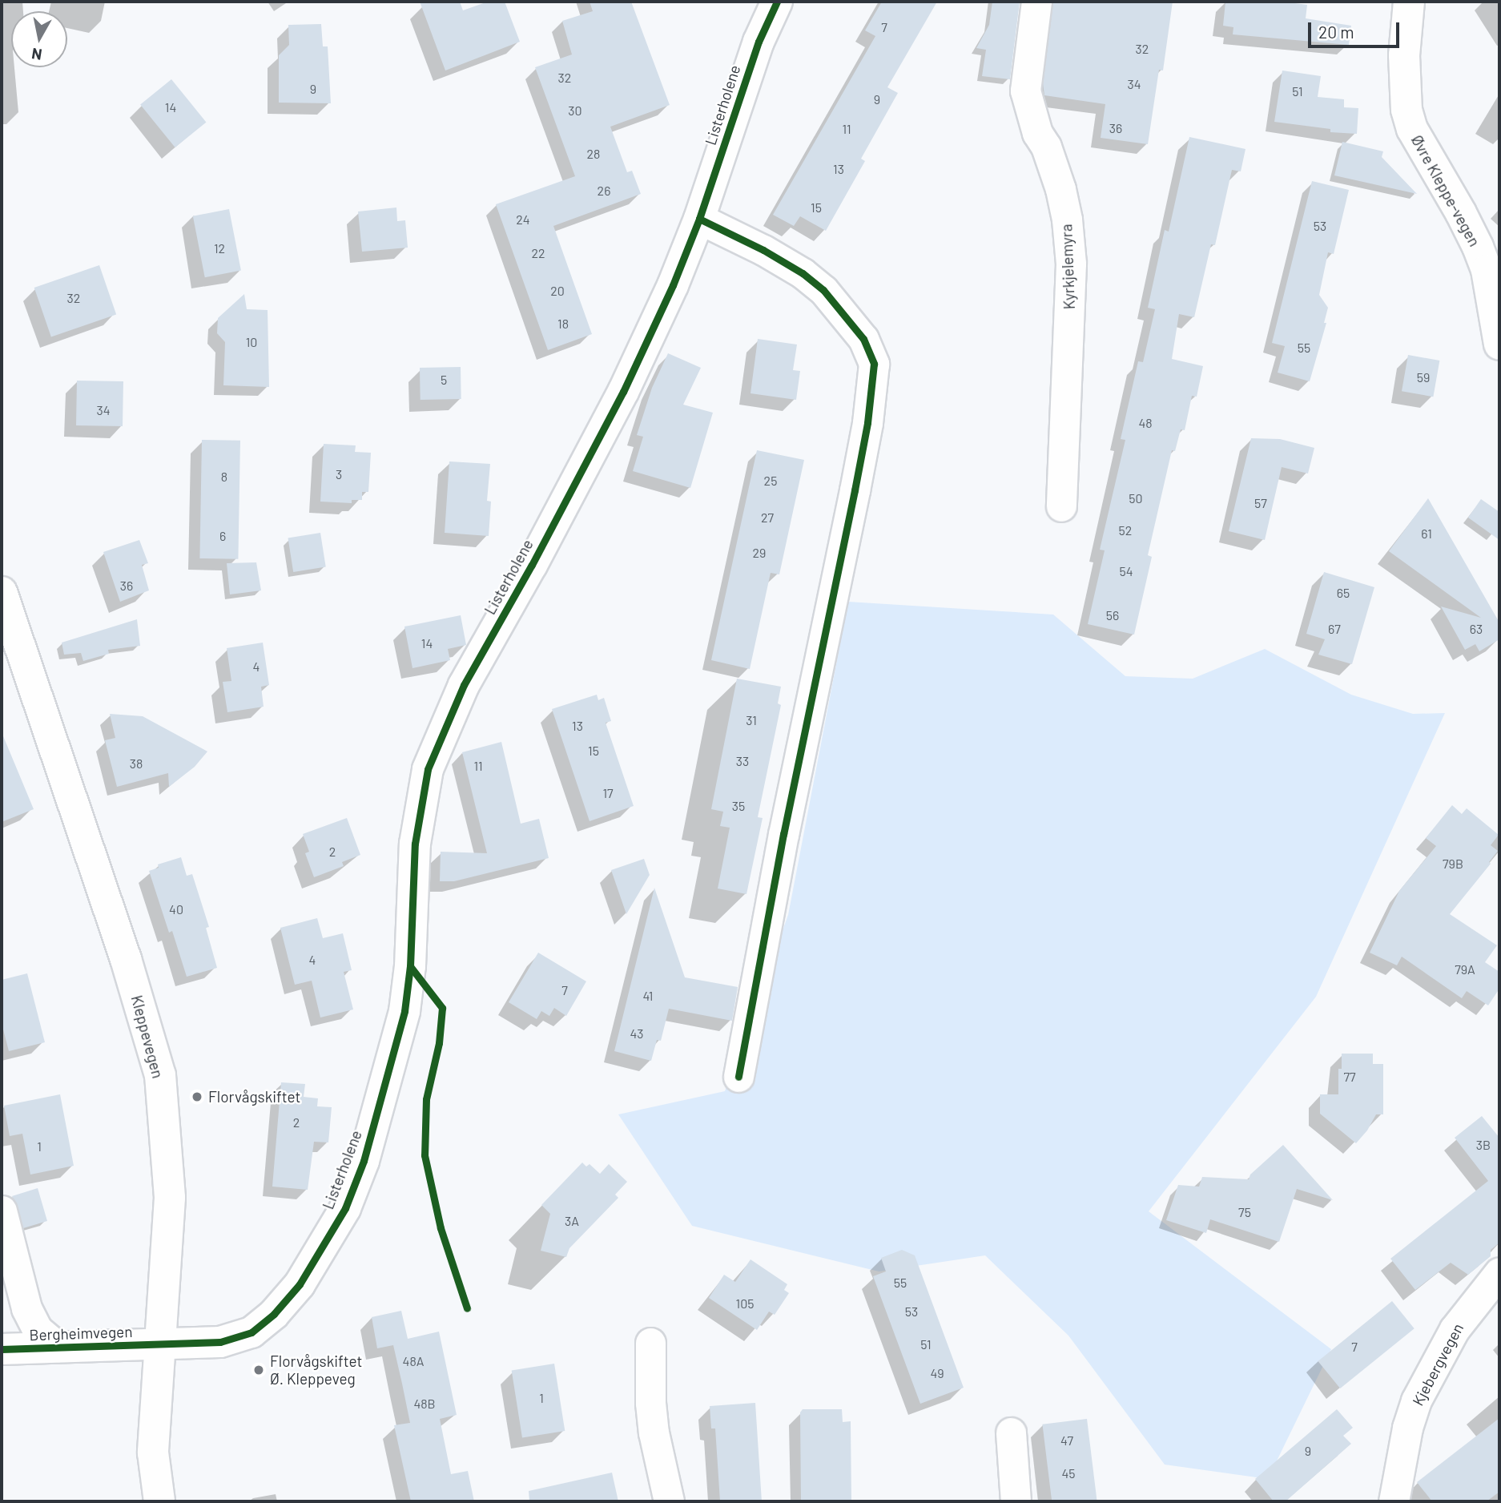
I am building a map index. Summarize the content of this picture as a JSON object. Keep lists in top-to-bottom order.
{
  "streets": {
    "street": [
      "Listerholene",
      "Øvre Kleppe-vegen",
      "Kyrkjelemyra",
      "Kleppevegen",
      "Bergheimvegen",
      "Kjebergvegen"
    ]
  },
  "crossings": [
    ["Listerholene", "Kleppevegen"],
    ["Listerholene", "Bergheimvegen"],
    ["Kleppevegen", "Bergheimvegen"]
  ],
  "places": ["Florvågskiftet", "Florvågskiftet Ø. Kleppeveg"],
  "house_numbers": [
    "7",
    "32",
    "32",
    "34",
    "9",
    "51",
    "9",
    "14",
    "30",
    "36",
    "11",
    "28",
    "13",
    "26",
    "15",
    "24",
    "53",
    "12",
    "22",
    "20",
    "32",
    "18",
    "10",
    "55",
    "59",
    "5",
    "34",
    "48",
    "3",
    "8",
    "25",
    "50",
    "57",
    "27",
    "52",
    "61",
    "6",
    "29",
    "54",
    "36",
    "65",
    "56",
    "67",
    "63",
    "14",
    "4",
    "31",
    "13",
    "15",
    "33",
    "38",
    "11",
    "17",
    "35",
    "2",
    "79B",
    "40",
    "4",
    "79A",
    "7",
    "41",
    "43",
    "77",
    "2",
    "3B",
    "1",
    "75",
    "3A",
    "55",
    "105",
    "53",
    "51",
    "7",
    "48A",
    "49",
    "1",
    "48B",
    "47",
    "9",
    "45"
  ],
  "scale_bar": "20 m",
  "north": "bottom"
}
